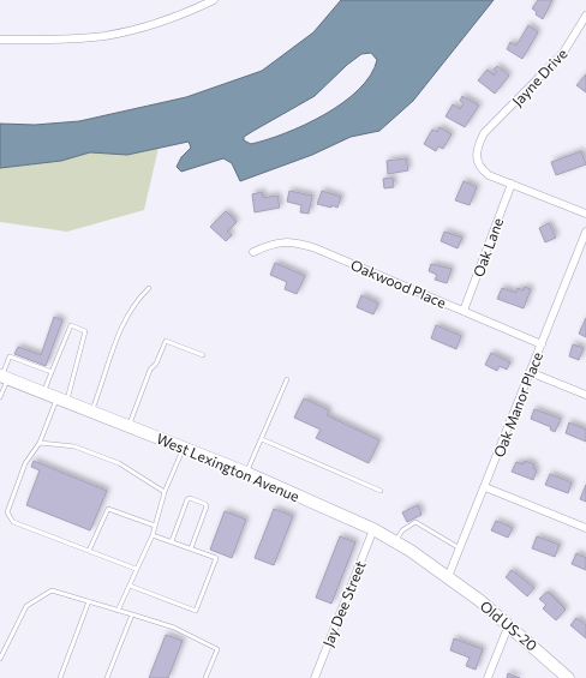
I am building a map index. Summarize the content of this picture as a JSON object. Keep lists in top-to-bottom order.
{
  "streets": {
    "main road": ["West Lexington Avenue", "Old US-20"],
    "street": [
      "Jayne Drive",
      "Oak Lane",
      "Oakwood Place",
      "Oak Manor Place",
      "Jay Dee Street"
    ]
  },
  "crossings": [
    ["Jayne Drive", "Oak Lane"],
    ["Oak Lane", "Oakwood Place"],
    ["Oakwood Place", "Oak Manor Place"],
    ["Oak Manor Place", "West Lexington Avenue"],
    ["Oak Manor Place", "Old US-20"],
    ["West Lexington Avenue", "Jay Dee Street"],
    ["West Lexington Avenue", "Old US-20"]
  ]
}
